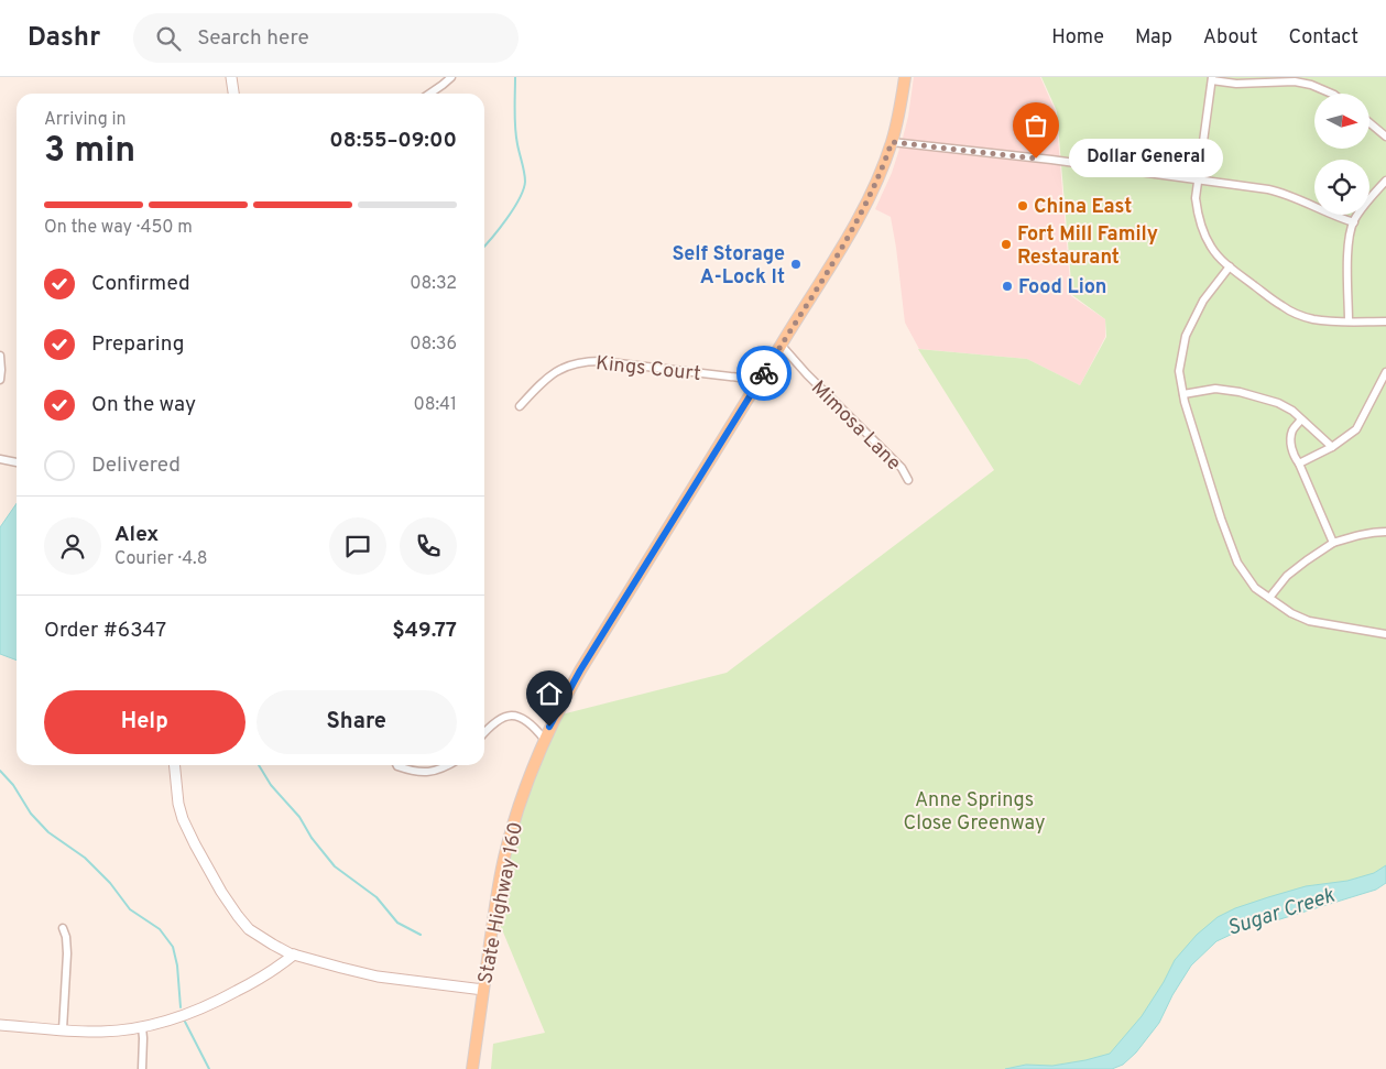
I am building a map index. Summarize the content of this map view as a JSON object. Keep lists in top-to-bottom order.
{
  "streets": {
    "main road": ["State Highway 160"],
    "street": ["Kings Court", "Mimosa Lane"]
  },
  "crossings": [
    ["Kings Court", "State Highway 160"],
    ["Mimosa Lane", "State Highway 160"]
  ],
  "water": ["Sugar Creek"],
  "parks": ["Anne Springs Close Greenway"],
  "places": [
    "Dollar General",
    "China East",
    "Fort Mill Family Restaurant",
    "Self Storage A-Lock It",
    "Food Lion"
  ],
  "north": "right",
  "page": {
    "header": "Dashr",
    "search": "Search here",
    "nav": [
      "Home",
      "Map",
      "About",
      "Contact"
    ],
    "heading": ["3 min", "Arriving in", "08:55–09:00"],
    "panel": [
      "Alex",
      "Courier · 4.8",
      "Order #6347",
      "$49.77"
    ],
    "bubble": "Dollar General",
    "bar": "On the way · 450 m",
    "list": [
      ["Confirmed", "08:32"],
      ["Preparing", "08:36"],
      ["On the way", "08:41"],
      "Delivered"
    ],
    "buttons": ["Help", "Share"]
  }
}
